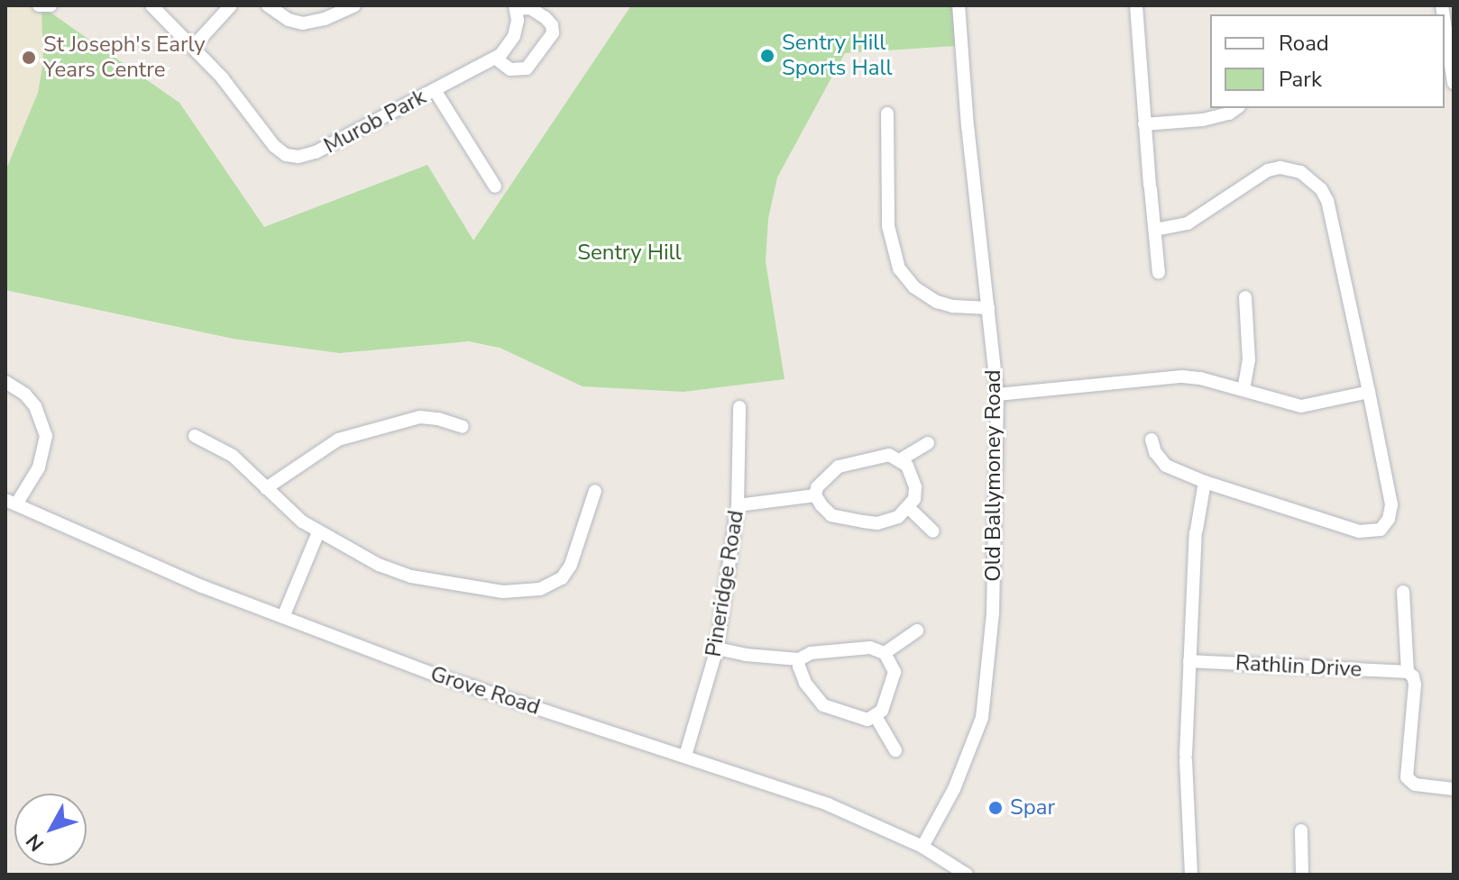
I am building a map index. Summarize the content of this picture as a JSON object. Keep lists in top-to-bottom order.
{
  "streets": {
    "street": [
      "Murob Park",
      "Old Ballymoney Road",
      "Pineridge Road",
      "Rathlin Drive",
      "Grove Road"
    ]
  },
  "crossings": [
    ["Old Ballymoney Road", "Grove Road"],
    ["Pineridge Road", "Grove Road"]
  ],
  "parks": ["Sentry Hill"],
  "places": ["Sentry Hill Sports Hall", "St Joseph's Early Years Centre", "Spar"],
  "legend": ["Road", "Park"],
  "north": "bottom left"
}
